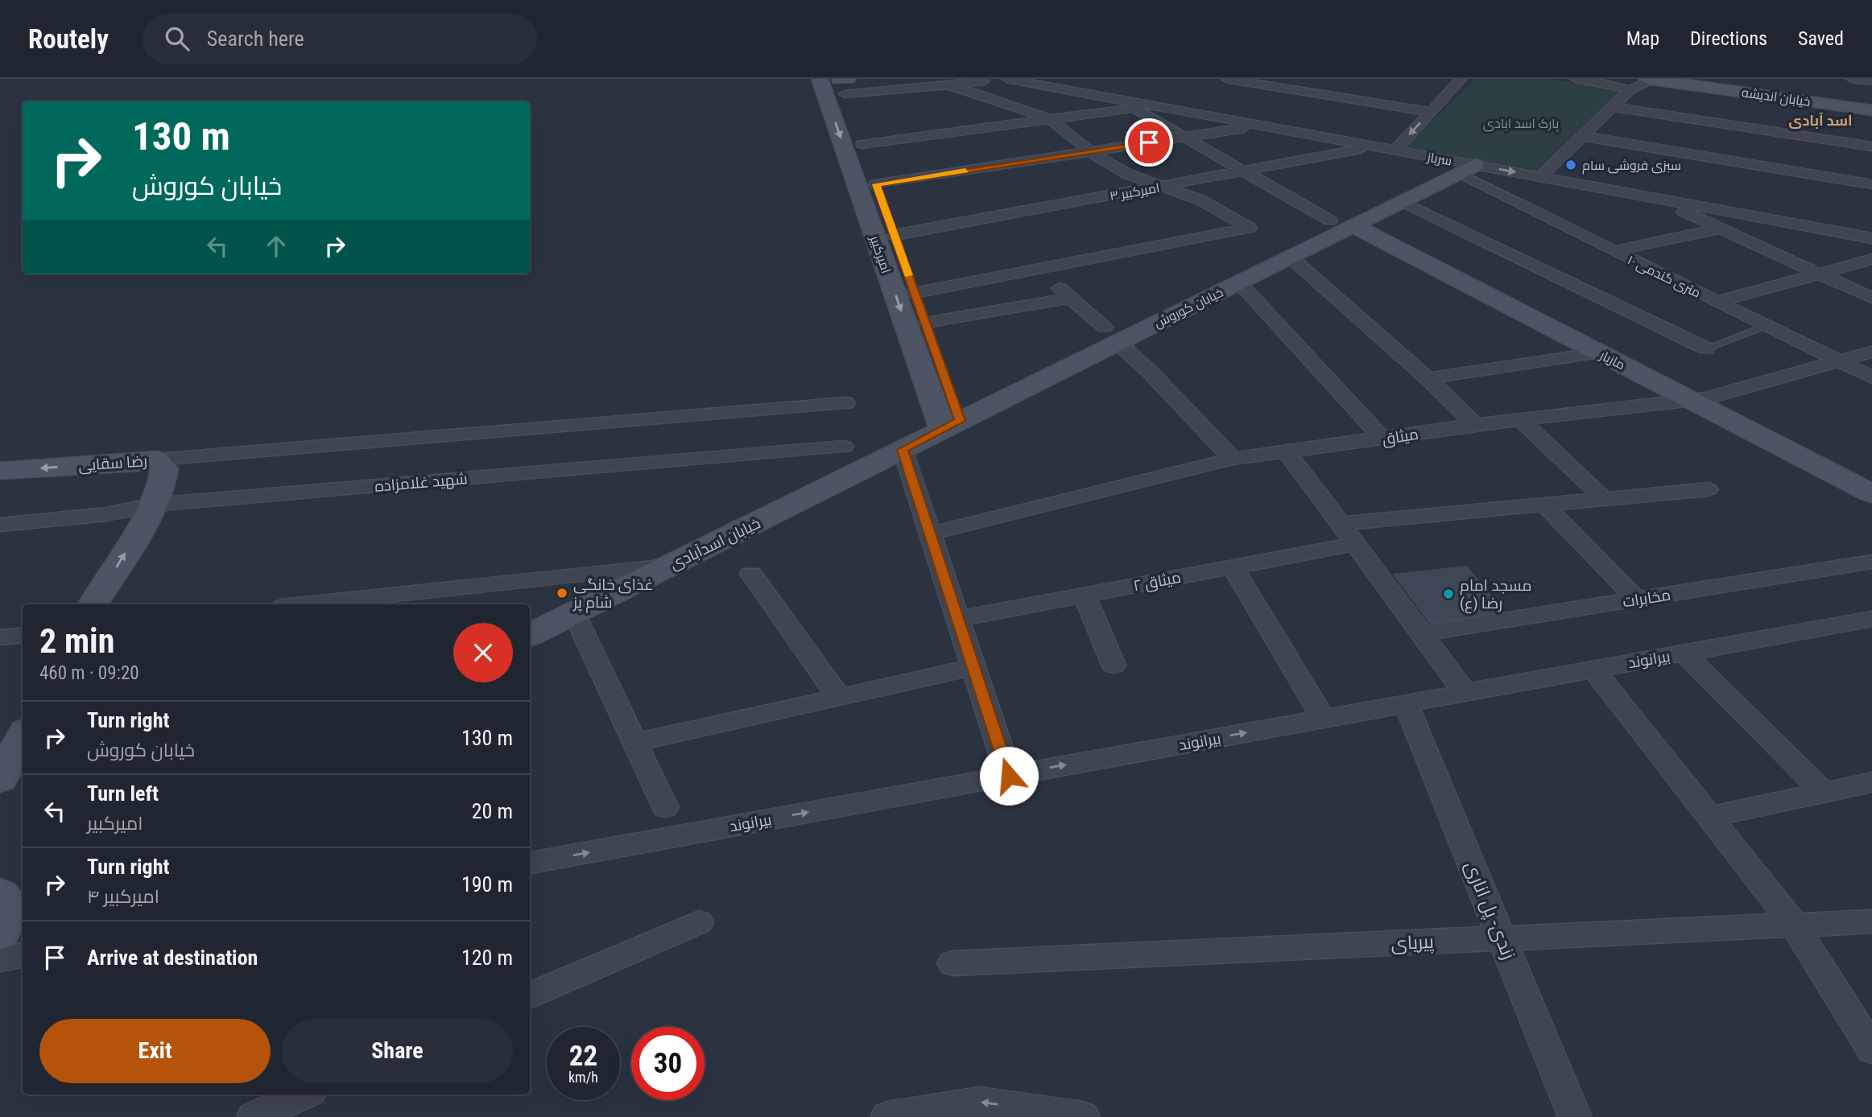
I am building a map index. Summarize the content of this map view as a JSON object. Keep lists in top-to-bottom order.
{
  "streets": {
    "main road": [
      "خیابان اندیشه",
      "امیرکبیر",
      "خیابان کوروش",
      "مازیار",
      "رضا سقایی",
      "خیابان اسدآبادی"
    ],
    "street": [
      "سرباز",
      "امیرکبیر ۳",
      "۱۰ متری گندمی",
      "میثاق",
      "شهید غلامزاده",
      "میثاق ۲",
      "مخابرات",
      "بیرانوند",
      "زندی- پل اناری",
      "پیریای"
    ]
  },
  "crossings": [
    ["سرباز", "امیرکبیر ۳"],
    ["سرباز", "۱۰ متری گندمی"],
    ["سرباز", "خیابان کوروش"],
    ["امیرکبیر ۳", "امیرکبیر"],
    ["امیرکبیر", "خیابان کوروش"],
    ["۱۰ متری گندمی", "خیابان کوروش"],
    ["۱۰ متری گندمی", "میثاق"],
    ["خیابان کوروش", "مازیار"],
    ["خیابان کوروش", "خیابان اسدآبادی"],
    ["مازیار", "میثاق"],
    ["رضا سقایی", "شهید غلامزاده"],
    ["بیرانوند", "زندی- پل اناری"],
    ["زندی- پل اناری", "پیریای"]
  ],
  "districts": ["اسد آبادی"],
  "parks": ["پارک اسد ابادی"],
  "places": ["سبزی فروشی سام", "غذای خانگی شام پز", "مسجد امام رضا (ع)"],
  "page": {
    "header": "Routely",
    "search": "Search here",
    "nav": ["Map", "Directions", "Saved"],
    "turn": ["130 m", "خیابان کوروش"],
    "heading": ["2 min", "460 m · 09:20"],
    "list": [
      {
        "name": "Turn right",
        "note": "خیابان کوروش",
        "value": "130 m"
      },
      {
        "name": "Turn left",
        "note": "امیرکبیر",
        "value": "20 m"
      },
      {
        "name": "Turn right",
        "note": "امیرکبیر ۴",
        "value": "190 m"
      },
      {
        "name": "Arrive at destination",
        "value": "120 m"
      }
    ],
    "buttons": ["Exit", "Share"],
    "speed": "22 km/h",
    "limit": "30"
  }
}
